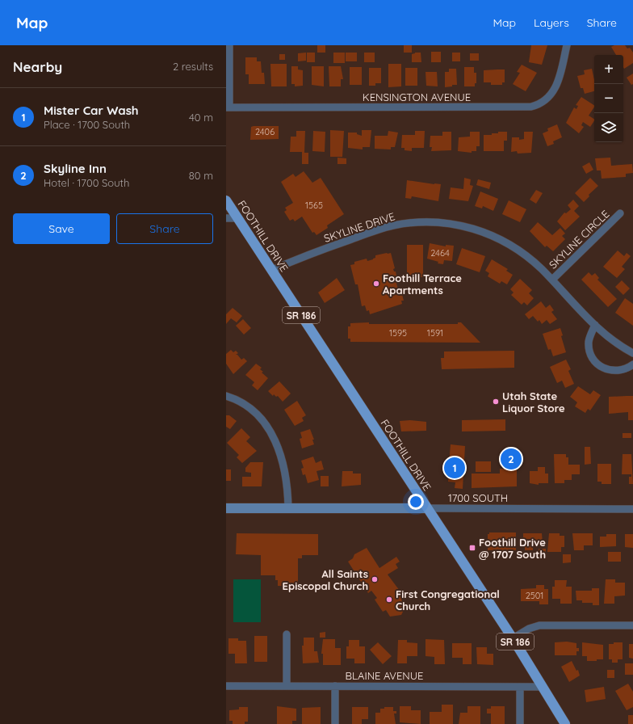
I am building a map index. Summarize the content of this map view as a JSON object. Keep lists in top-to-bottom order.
{
  "streets": {
    "main road": ["FOOTHILL DRIVE", "SR 186"],
    "street": [
      "KENSINGTON AVENUE",
      "SKYLINE DRIVE",
      "SKYLINE CIRCLE",
      "1700 SOUTH",
      "BLAINE AVENUE"
    ]
  },
  "crossings": [
    ["SKYLINE DRIVE", "FOOTHILL DRIVE"],
    ["SKYLINE DRIVE", "SKYLINE CIRCLE"],
    ["FOOTHILL DRIVE", "1700 SOUTH"],
    ["FOOTHILL DRIVE", "BLAINE AVENUE"]
  ],
  "places": {
    "other": [
      "Foothill Terrace Apartments",
      "Utah State Liquor Store",
      "All Saints Episcopal Church",
      "First Congregational Church"
    ],
    "transit": ["Foothill Drive @ 1707 South"]
  },
  "house_numbers": [
    "2406",
    "1565",
    "2464",
    "1595",
    "1591",
    "2501"
  ],
  "page": {
    "header": "Map",
    "nav": ["Map", "Layers", "Share"],
    "heading": ["Nearby", "2 results"],
    "map_buttons": ["+", "−"],
    "list": [
      {
        "mark": "1",
        "name": "Mister Car Wash",
        "note": "Place · 1700 South",
        "value": "40 m"
      },
      {
        "mark": "2",
        "name": "Skyline Inn",
        "note": "Hotel · 1700 South",
        "value": "80 m"
      }
    ],
    "buttons": ["Save", "Share"],
    "pins": ["2", "1"]
  }
}
